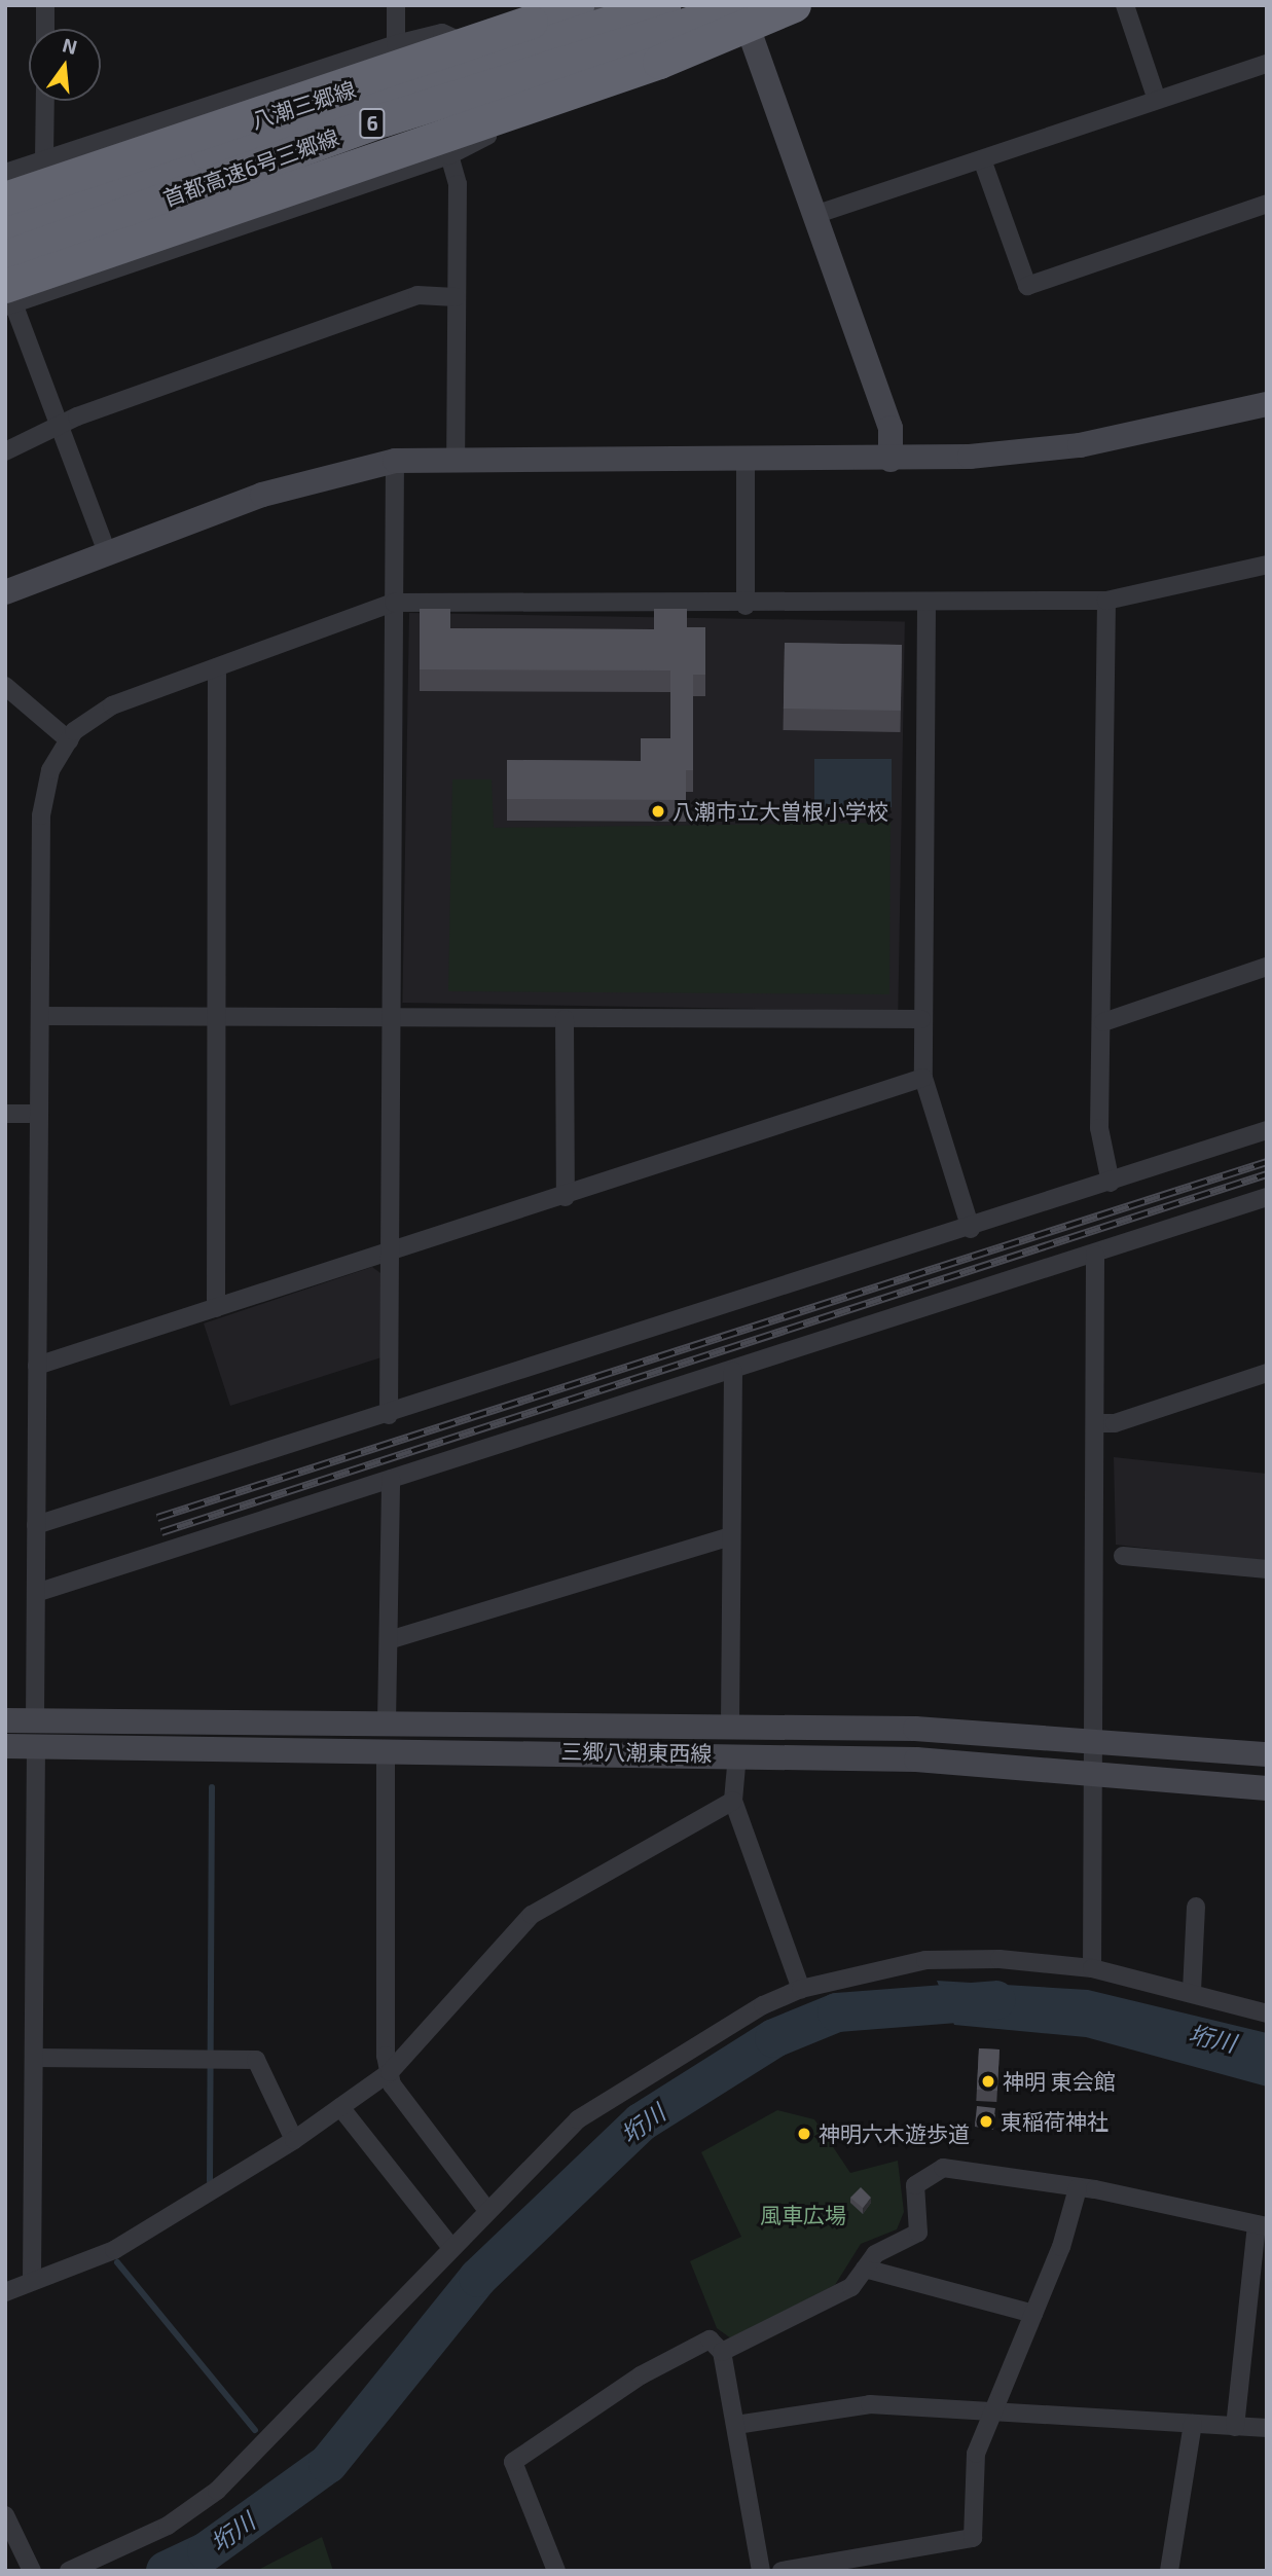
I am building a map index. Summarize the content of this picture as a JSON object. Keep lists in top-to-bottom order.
{
  "streets": {
    "highway": ["6", "首都高速6号三郷線"],
    "street": ["八潮三郷線", "三郷八潮東西線"]
  },
  "water": ["垳川"],
  "parks": ["風車広場"],
  "places": [
    "八潮市立大曽根小学校",
    "神明 東会館",
    "東稲荷神社",
    "神明六木遊歩道"
  ],
  "north": "top"
}
